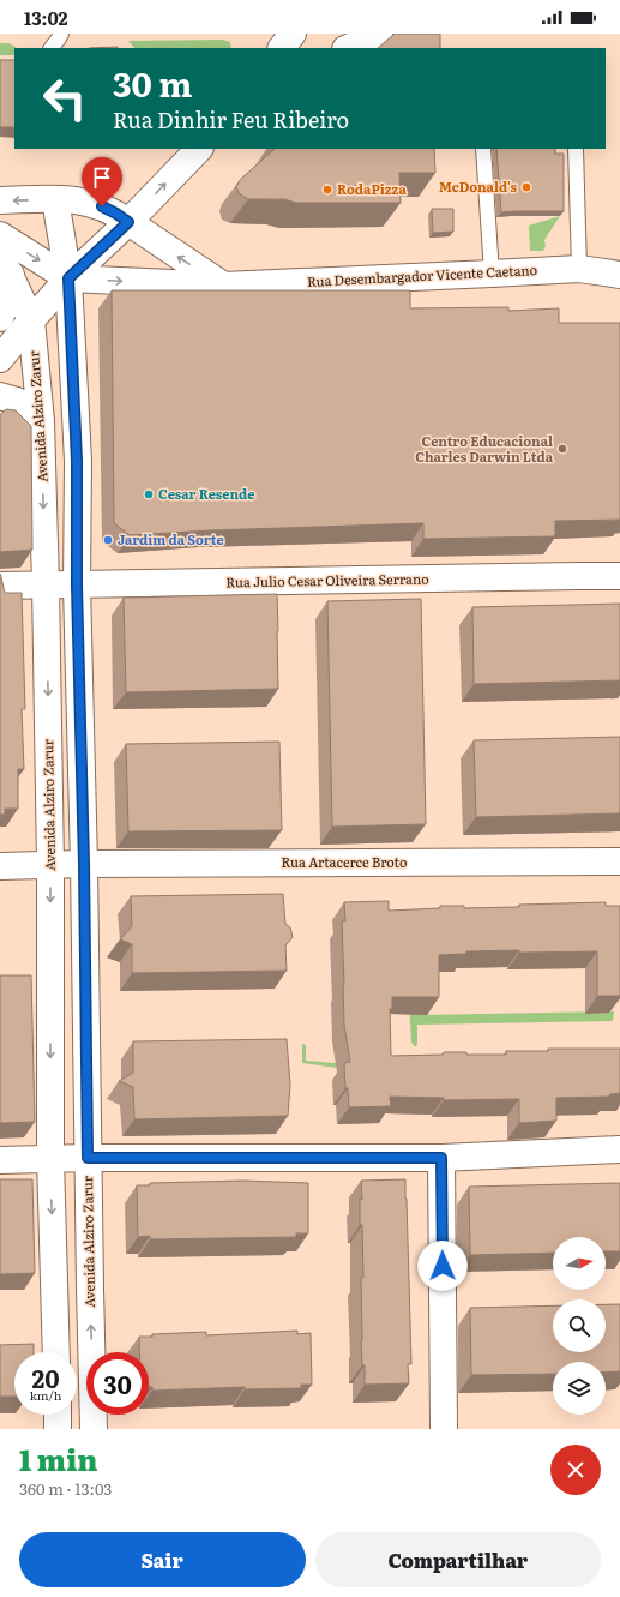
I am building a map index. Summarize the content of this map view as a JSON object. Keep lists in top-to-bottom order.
{
  "streets": {
    "street": [
      "Rua Desembargador Vicente Caetano",
      "Avenida Alziro Zarur",
      "Rua Julio Cesar Oliveira Serrano",
      "Rua Artacerce Broto"
    ]
  },
  "crossings": [
    ["Rua Desembargador Vicente Caetano", "Avenida Alziro Zarur"],
    ["Avenida Alziro Zarur", "Rua Julio Cesar Oliveira Serrano"],
    ["Avenida Alziro Zarur", "Rua Artacerce Broto"]
  ],
  "places": [
    "McDonald's",
    "RodaPizza",
    "Centro Educacional Charles Darwin Ltda",
    "Cesar Resende",
    "Jardim da Sorte"
  ],
  "north": "right",
  "page": {
    "status": "13:02",
    "turn": ["30 m", "Rua Dinhir Feu Ribeiro"],
    "speed": "20 km/h",
    "limit": "30",
    "heading": ["1 min", "360 m · 13:03"],
    "buttons": ["Sair", "Compartilhar"]
  }
}
